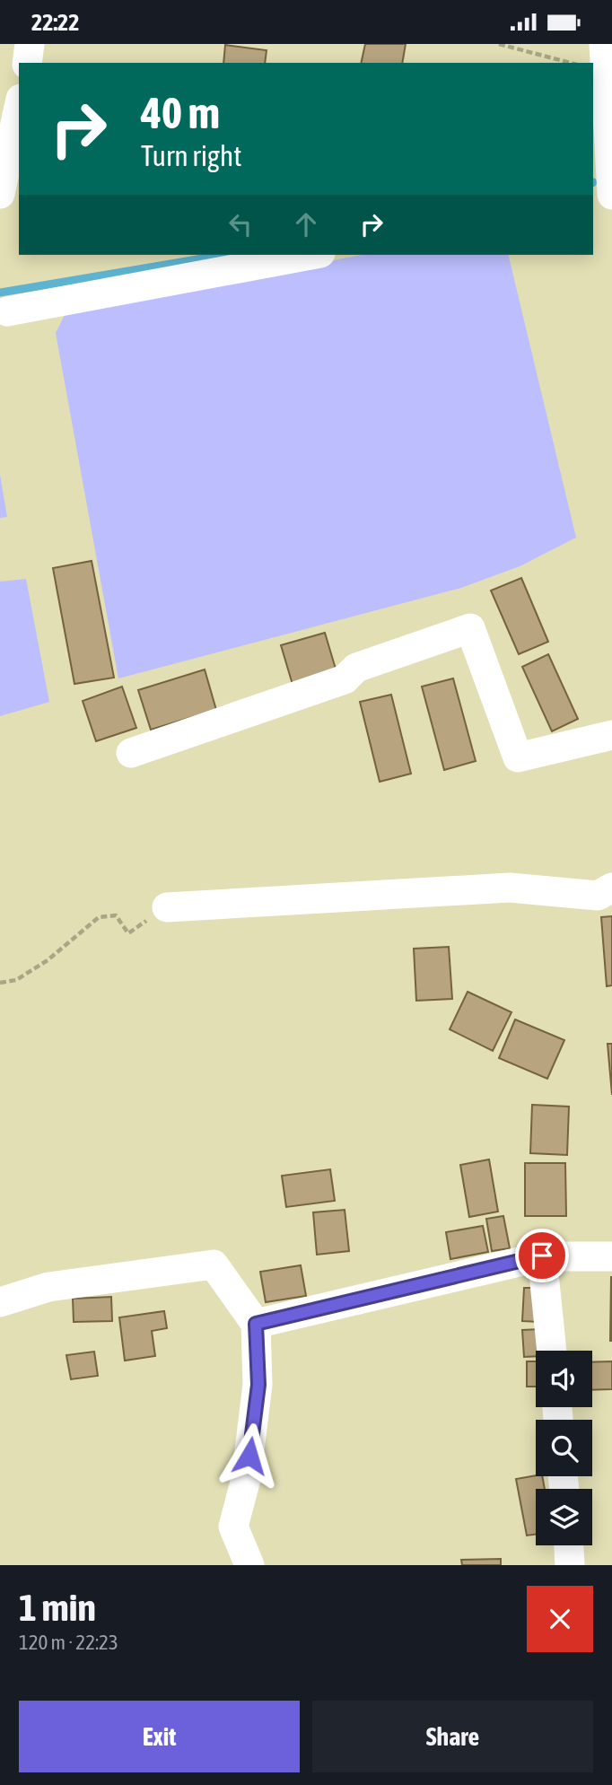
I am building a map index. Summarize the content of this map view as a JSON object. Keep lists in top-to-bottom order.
{
  "page": {
    "status": "22:22",
    "turn": ["40 m", "Turn right"],
    "heading": ["1 min", "120 m · 22:23"],
    "buttons": ["Exit", "Share"]
  }
}
